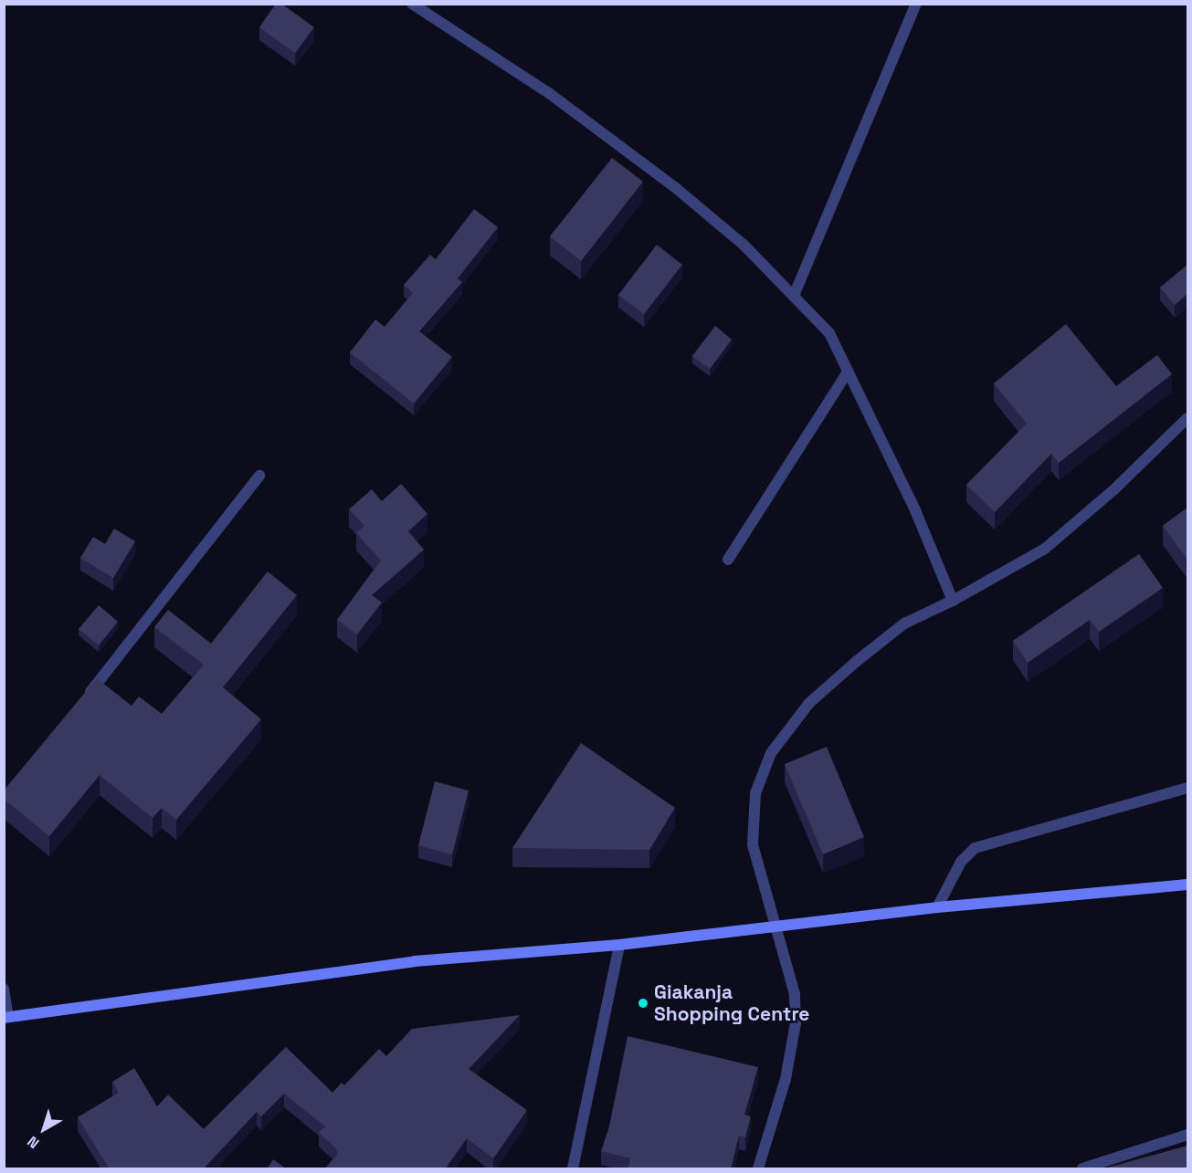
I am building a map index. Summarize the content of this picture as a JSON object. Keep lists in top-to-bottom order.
{
  "places": ["Giakanja Shopping Centre"],
  "north": "bottom left"
}
